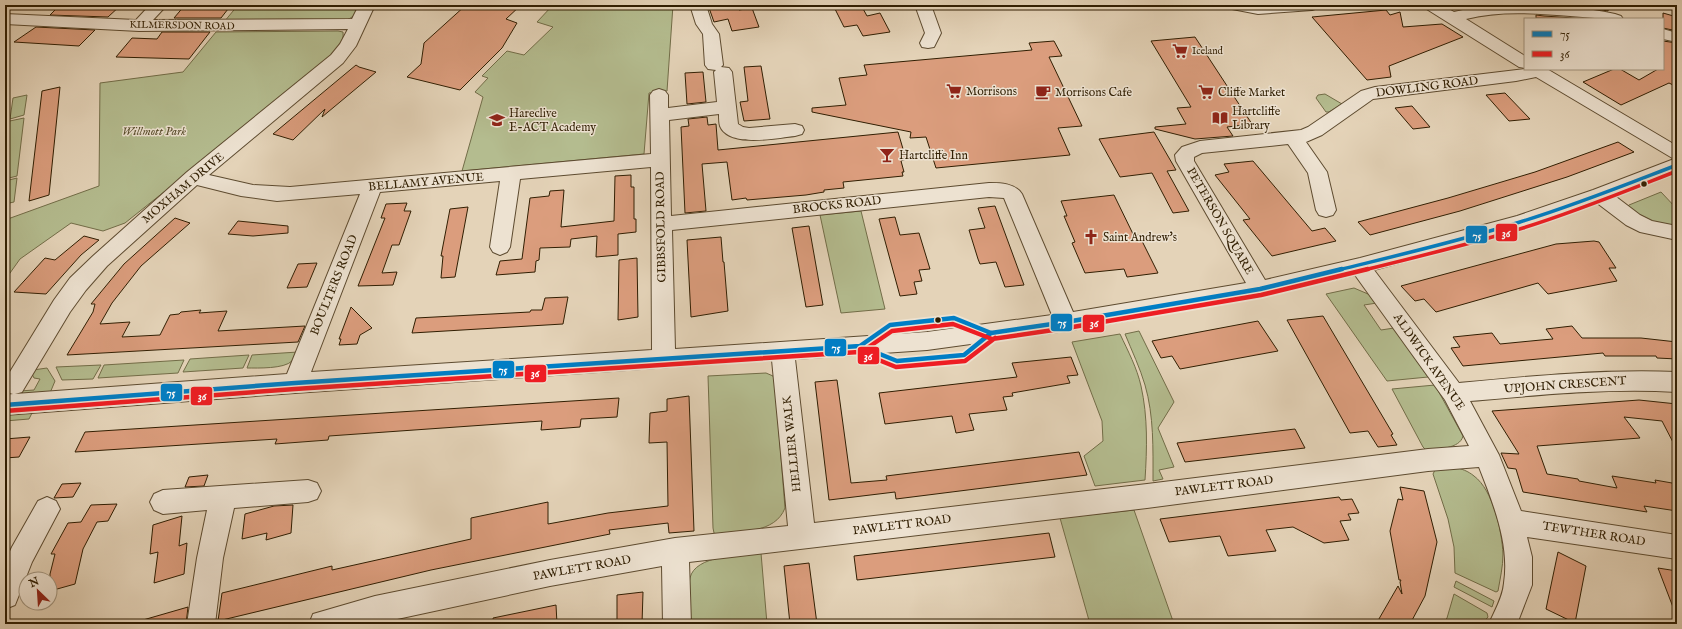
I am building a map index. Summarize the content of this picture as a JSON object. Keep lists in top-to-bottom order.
{
  "streets": {
    "street": [
      "KILMERSDON ROAD",
      "DOWLING ROAD",
      "BELLAMY AVENUE",
      "MOXHAM DRIVE",
      "BROCKS ROAD",
      "PETERSON SQUARE",
      "GIBBSFOLD ROAD",
      "BOULTERS ROAD",
      "ALDWICK AVENUE",
      "UPJOHN CRESCENT",
      "HELLIER WALK",
      "PAWLETT ROAD",
      "TEWTHER ROAD"
    ]
  },
  "crossings": [
    ["KILMERSDON ROAD", "MOXHAM DRIVE"],
    ["DOWLING ROAD", "PETERSON SQUARE"],
    ["BELLAMY AVENUE", "MOXHAM DRIVE"],
    ["BELLAMY AVENUE", "GIBBSFOLD ROAD"],
    ["BELLAMY AVENUE", "BOULTERS ROAD"],
    ["BROCKS ROAD", "GIBBSFOLD ROAD"],
    ["ALDWICK AVENUE", "UPJOHN CRESCENT"],
    ["ALDWICK AVENUE", "PAWLETT ROAD"],
    ["ALDWICK AVENUE", "TEWTHER ROAD"],
    ["HELLIER WALK", "PAWLETT ROAD"]
  ],
  "parks": ["Willmott Park"],
  "places": {
    "supermarket": ["Iceland", "Morrisons", "Cliffe Market"],
    "cafe": ["Morrisons Cafe"],
    "library": ["Hartcliffe Library"],
    "school or university": ["Hareclive E-ACT Academy"],
    "bar": ["Hartcliffe Inn"],
    "church": ["Saint Andrew's"]
  },
  "lines": ["transit line 75", "transit line 36"],
  "legend": ["75", "36"],
  "north": "top left"
}
